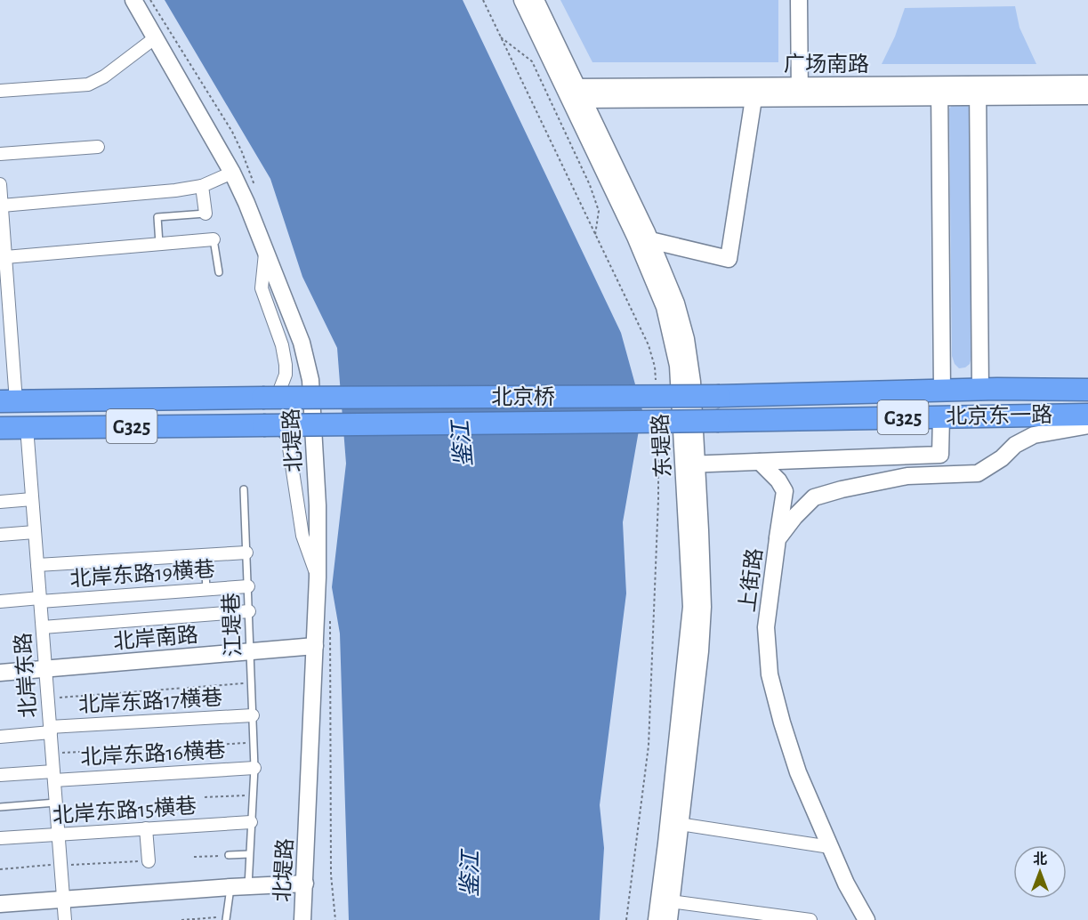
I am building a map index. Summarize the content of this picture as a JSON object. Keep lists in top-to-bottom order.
{
  "streets": {
    "highway": ["北京桥", "北京东一路", "G325"],
    "main road": [
      "广场南路",
      "北堤路",
      "东堤路",
      "上街路",
      "北岸南路"
    ],
    "street": [
      "北岸东路19横巷",
      "北岸东路",
      "北岸东路17横巷",
      "北岸东路16横巷",
      "北岸东路15横巷"
    ],
    "lane": ["江堤巷"]
  },
  "crossings": [
    ["广场南路", "东堤路"],
    ["北京桥", "北京东一路"],
    ["北京桥", "G325"],
    ["G325", "北岸东路"],
    ["北堤路", "北岸南路"],
    ["北岸东路19横巷", "江堤巷"],
    ["北岸东路19横巷", "北岸东路"],
    ["江堤巷", "北岸南路"],
    ["江堤巷", "北岸东路17横巷"],
    ["江堤巷", "北岸东路16横巷"],
    ["江堤巷", "北岸东路15横巷"],
    ["北岸南路", "北岸东路"],
    ["北岸东路", "北岸东路17横巷"],
    ["北岸东路", "北岸东路16横巷"],
    ["北岸东路", "北岸东路15横巷"]
  ],
  "water": ["鉴江"],
  "north": "top"
}
